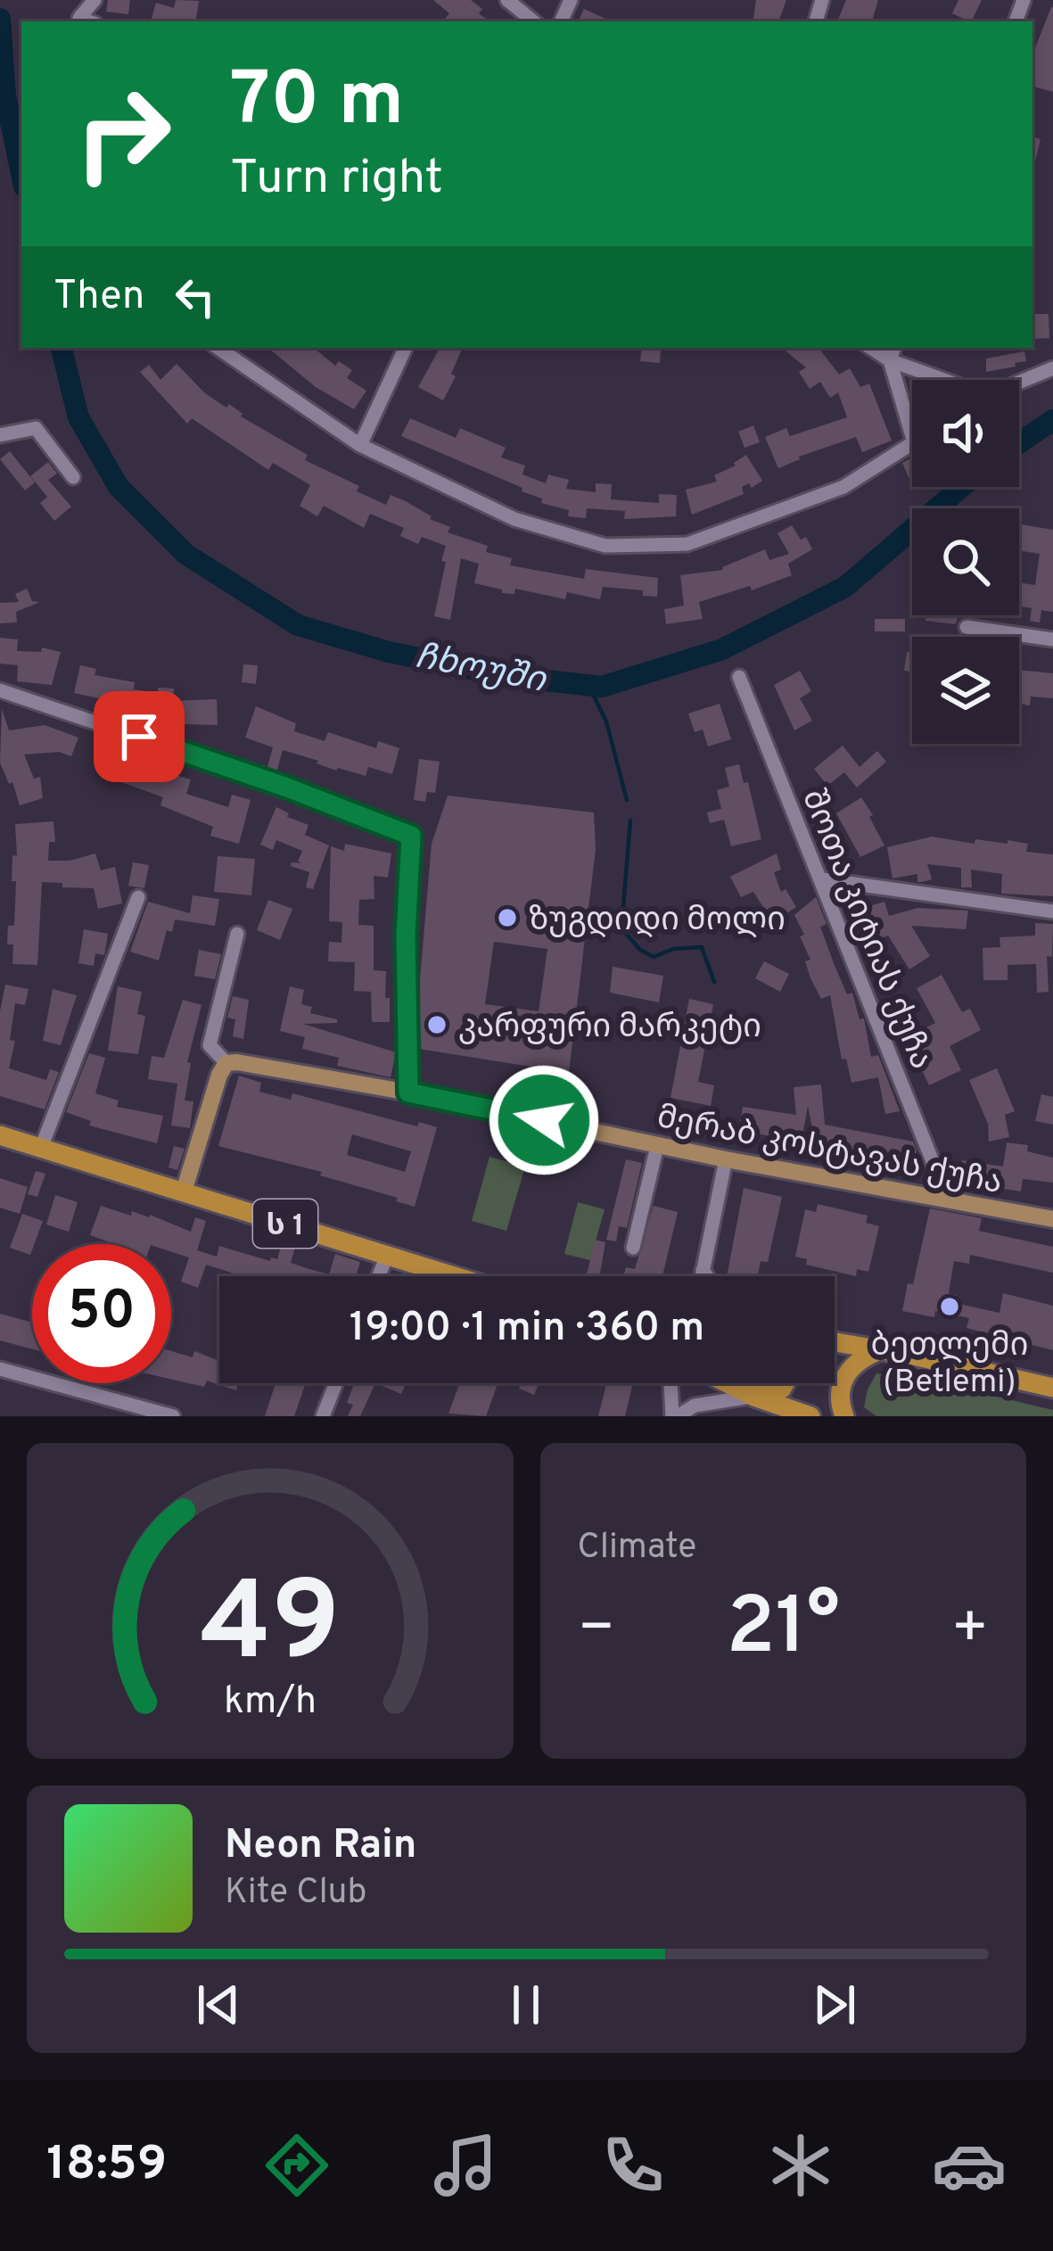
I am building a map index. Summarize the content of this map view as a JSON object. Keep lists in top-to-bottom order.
{
  "streets": {
    "highway": ["ს 1"],
    "main road": ["მერაბ კოსტავას ქუჩა"],
    "street": ["შოთა კიტიას ქუჩა"]
  },
  "crossings": [
    ["შოთა კიტიას ქუჩა", "მერაბ კოსტავას ქუჩა"]
  ],
  "water": ["ჩხოუში"],
  "places": ["ზუგდიდი მოლი", "კარფური მარკეტი", "ბეთლემი (Betlemi)"],
  "page": {
    "turn": ["70 m", "Turn right"],
    "then": "Then",
    "limit": "50",
    "trip": "19:00 · 1 min · 360 m",
    "tile": "Climate",
    "heat": ["−", "21°", "+"],
    "song": ["Neon Rain", "Kite Club"],
    "tabs": "18:59",
    "gauge": ["49", "km/h"]
  }
}
